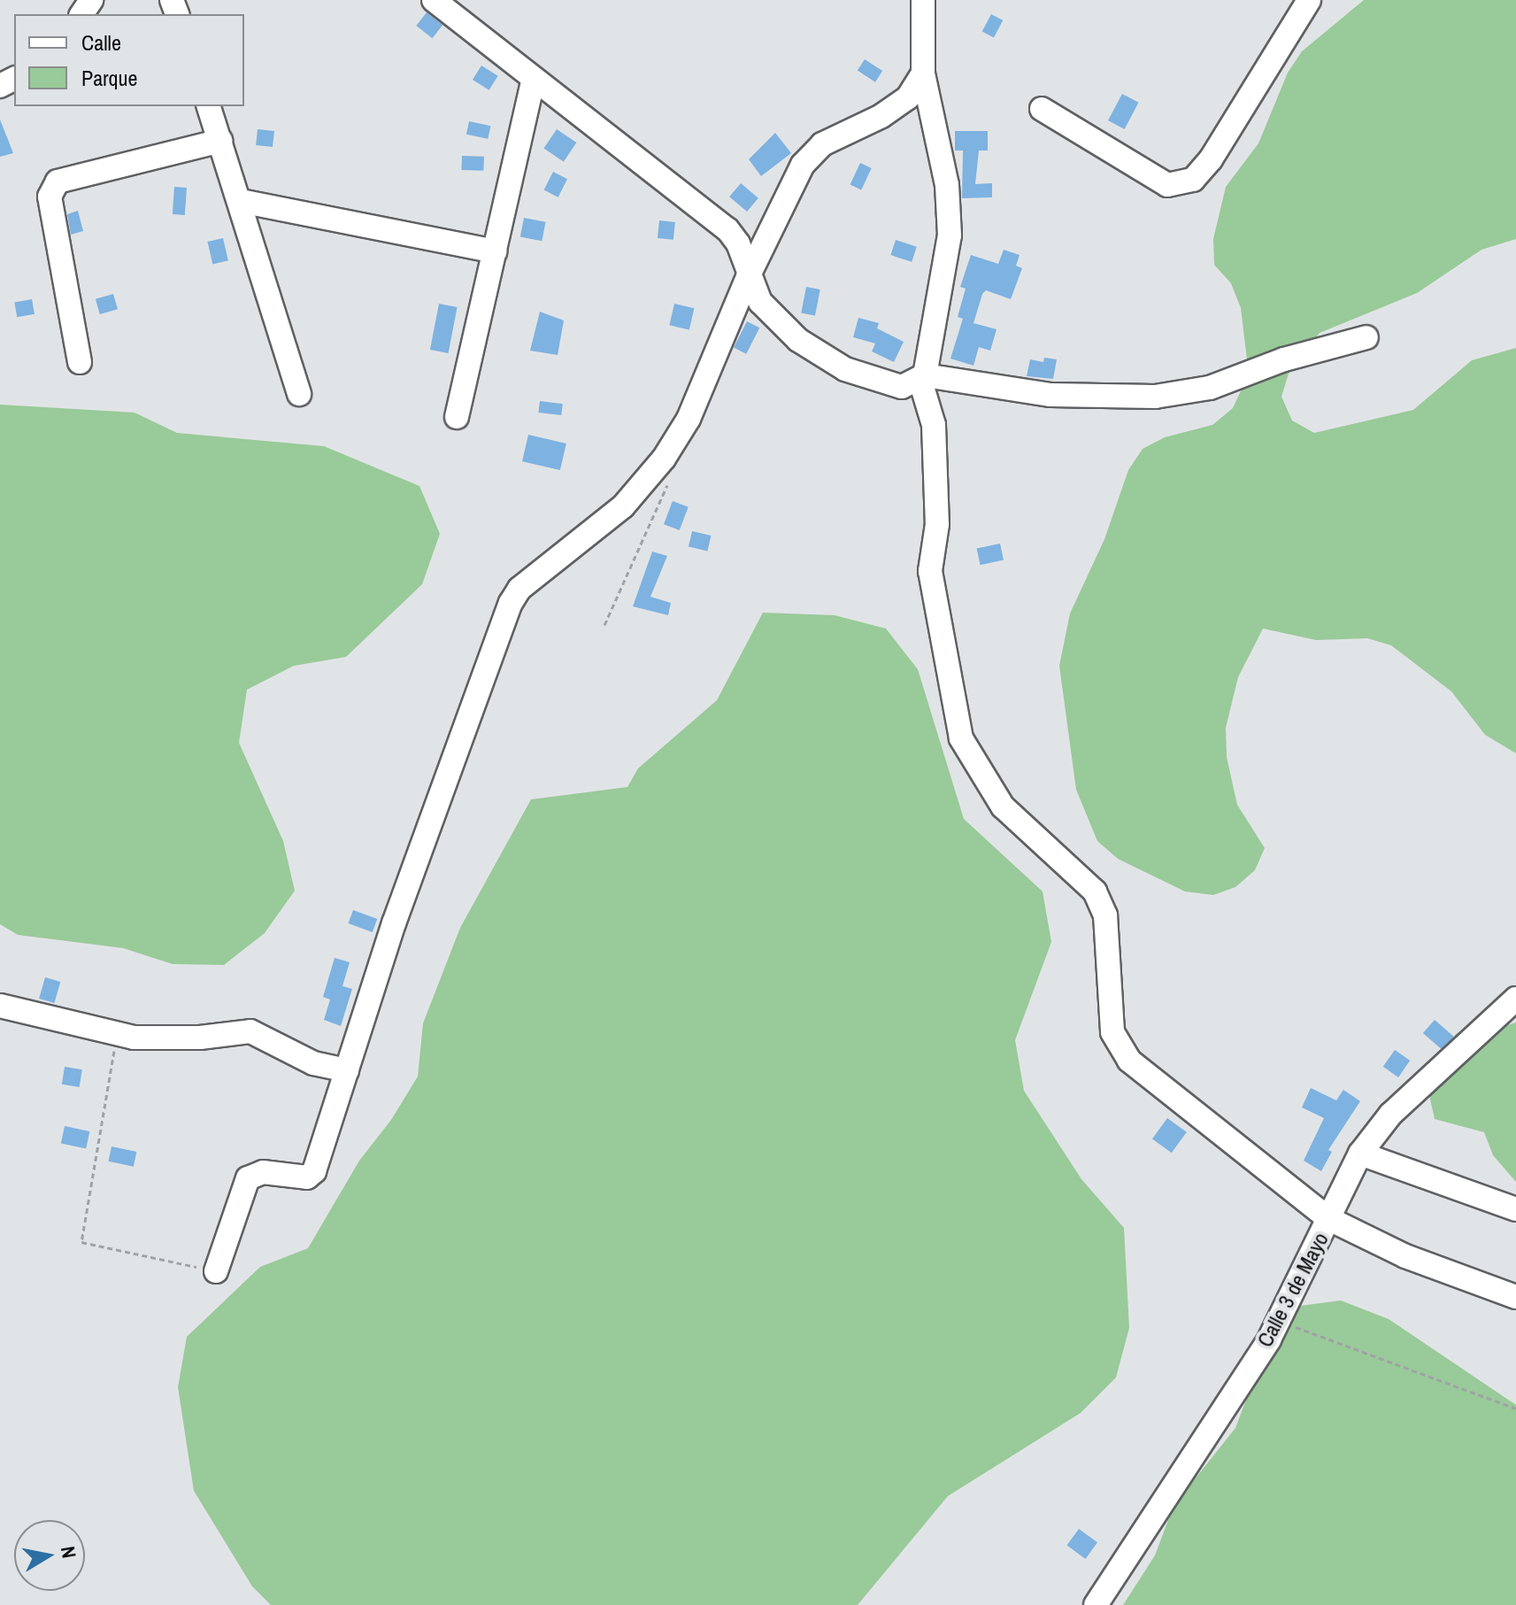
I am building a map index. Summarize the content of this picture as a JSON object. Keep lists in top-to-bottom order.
{
  "streets": {
    "street": ["Calle 3 de Mayo"]
  },
  "legend": ["Calle", "Parque"],
  "north": "right"
}
